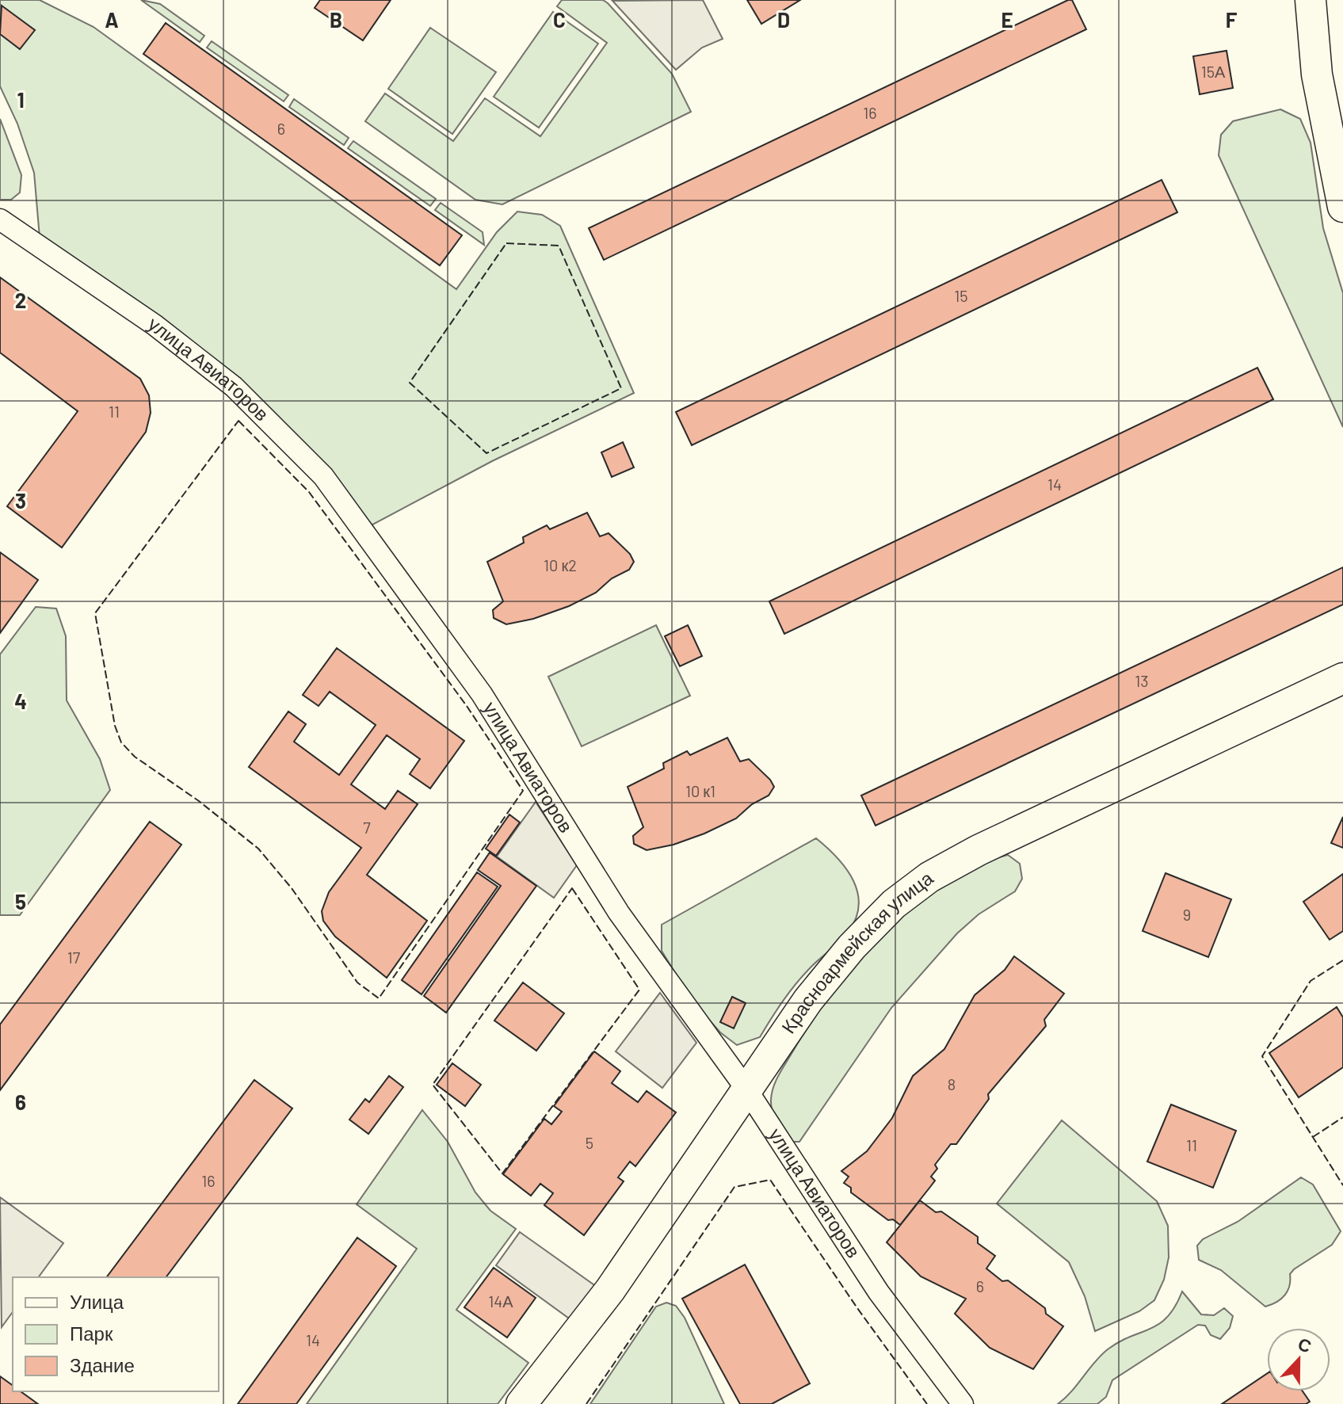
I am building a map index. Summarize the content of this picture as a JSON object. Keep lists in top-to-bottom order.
{
  "streets": {
    "street": ["улица Авиаторов", "Красноармейская улица"]
  },
  "crossings": [
    ["улица Авиаторов", "Красноармейская улица"]
  ],
  "house_numbers": [
    "15А",
    "16",
    "6",
    "15",
    "11",
    "14",
    "10 к2",
    "13",
    "10 к1",
    "7",
    "9",
    "17",
    "8",
    "5",
    "11",
    "16",
    "6",
    "14А",
    "14"
  ],
  "legend": ["Улица", "Парк", "Здание"],
  "north": "top",
  "grid": {
    "columns": [
      "A",
      "B",
      "C",
      "D",
      "E",
      "F"
    ],
    "rows": [
      "1",
      "2",
      "3",
      "4",
      "5",
      "6"
    ]
  }
}
